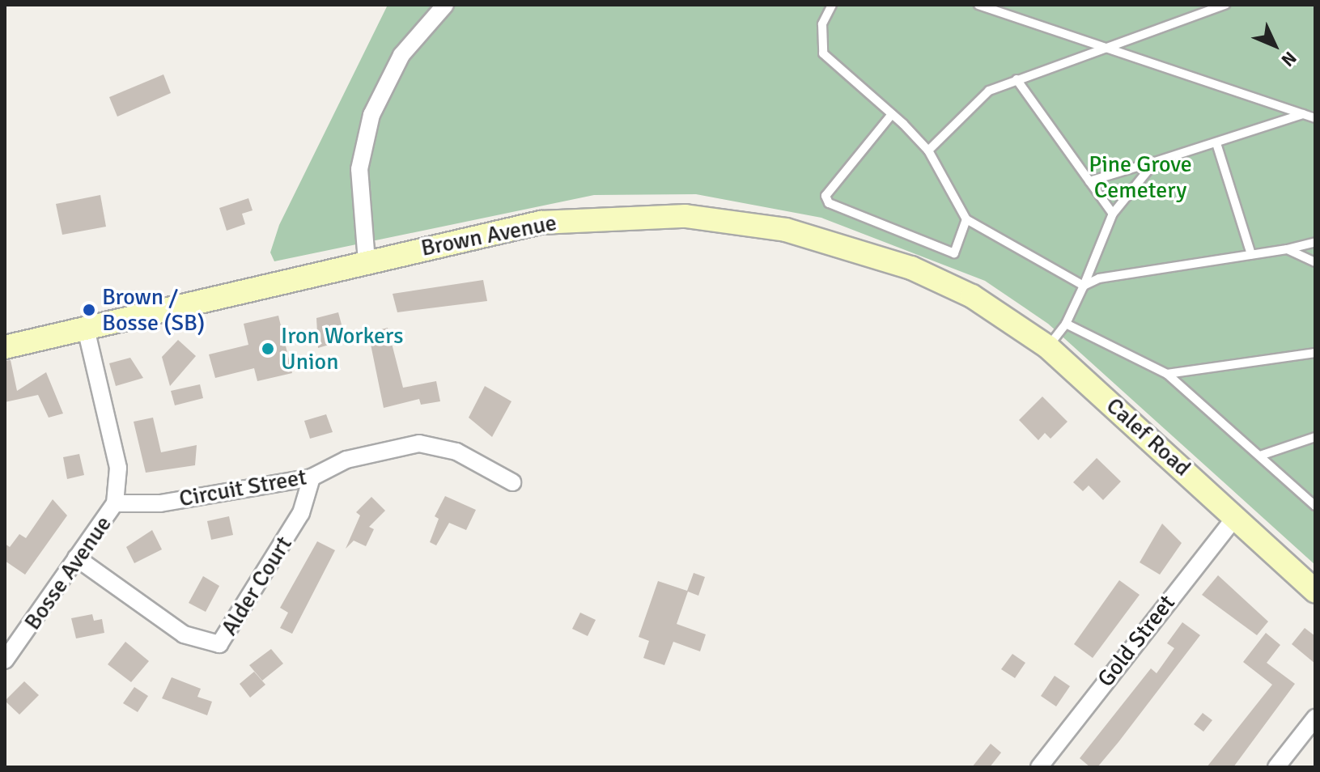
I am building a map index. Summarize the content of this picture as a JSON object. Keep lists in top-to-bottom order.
{
  "streets": {
    "main road": ["Brown Avenue", "Calef Road"],
    "street": [
      "Circuit Street",
      "Bosse Avenue",
      "Alder Court",
      "Gold Street"
    ]
  },
  "crossings": [
    ["Brown Avenue", "Calef Road"],
    ["Brown Avenue", "Bosse Avenue"],
    ["Calef Road", "Gold Street"],
    ["Circuit Street", "Bosse Avenue"],
    ["Circuit Street", "Alder Court"],
    ["Bosse Avenue", "Alder Court"]
  ],
  "parks": ["Pine Grove Cemetery"],
  "places": ["Brown / Bosse (SB)", "Iron Workers Union"],
  "north": "bottom right"
}
